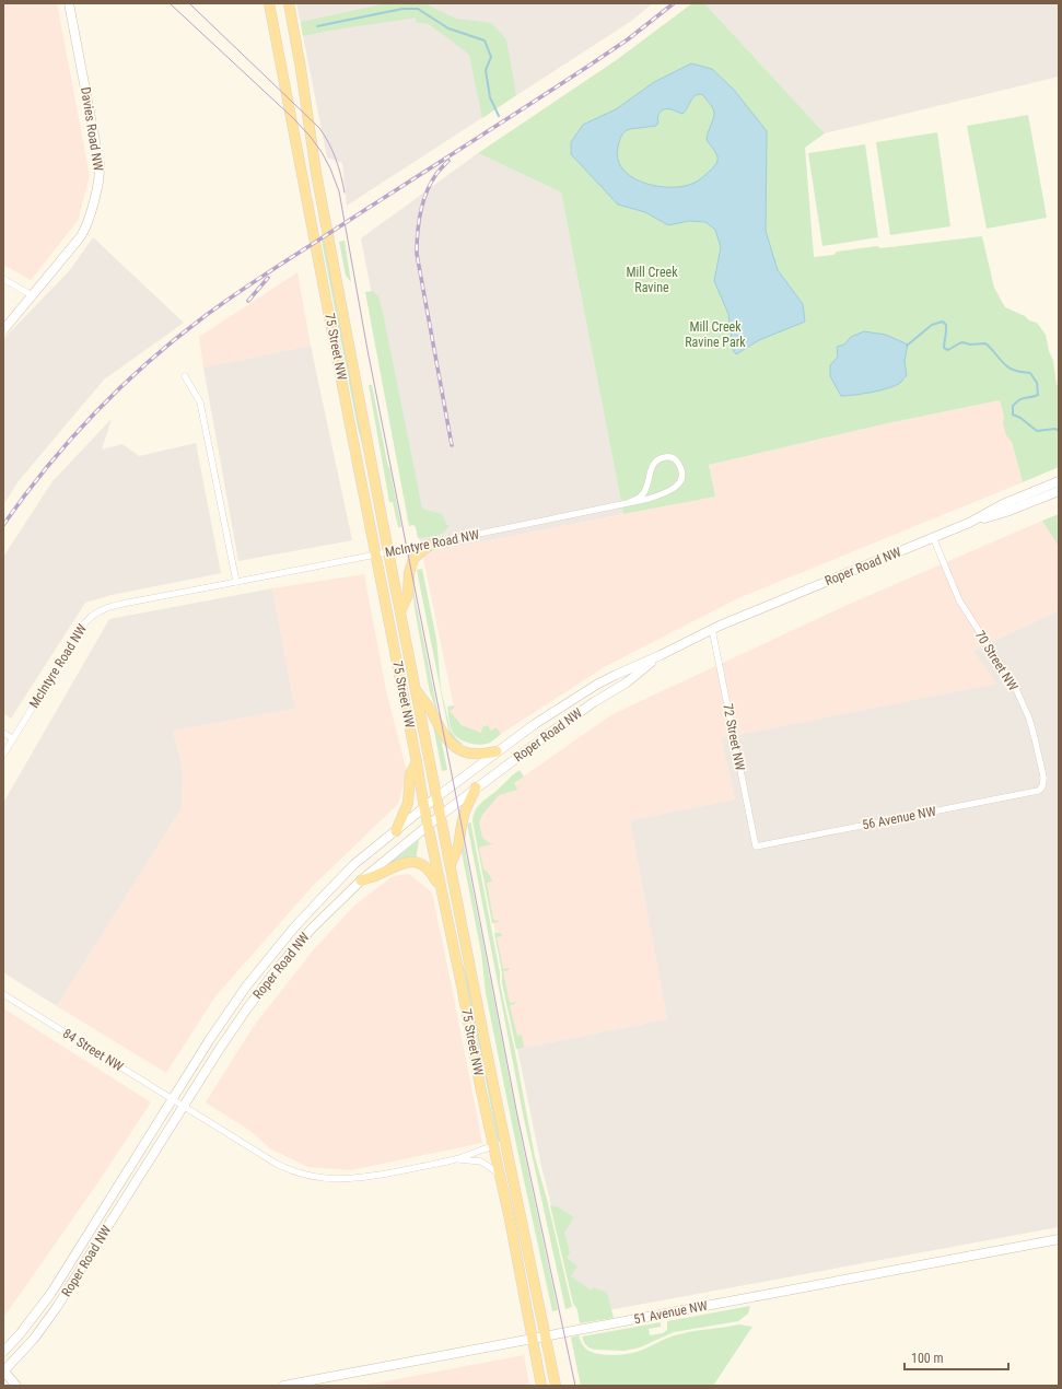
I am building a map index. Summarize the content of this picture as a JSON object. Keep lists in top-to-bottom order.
{
  "streets": {
    "main road": [
      "Davies Road NW",
      "75 Street NW",
      "Roper Road NW",
      "51 Avenue NW"
    ],
    "street": [
      "McIntyre Road NW",
      "70 Street NW",
      "72 Street NW",
      "56 Avenue NW",
      "84 Street NW"
    ]
  },
  "crossings": [
    ["75 Street NW", "McIntyre Road NW"],
    ["75 Street NW", "Roper Road NW"],
    ["75 Street NW", "51 Avenue NW"],
    ["Roper Road NW", "70 Street NW"],
    ["Roper Road NW", "72 Street NW"],
    ["Roper Road NW", "84 Street NW"],
    ["70 Street NW", "56 Avenue NW"],
    ["72 Street NW", "56 Avenue NW"]
  ],
  "parks": ["Mill Creek Ravine", "Mill Creek Ravine Park"],
  "scale_bar": "100 m"
}
